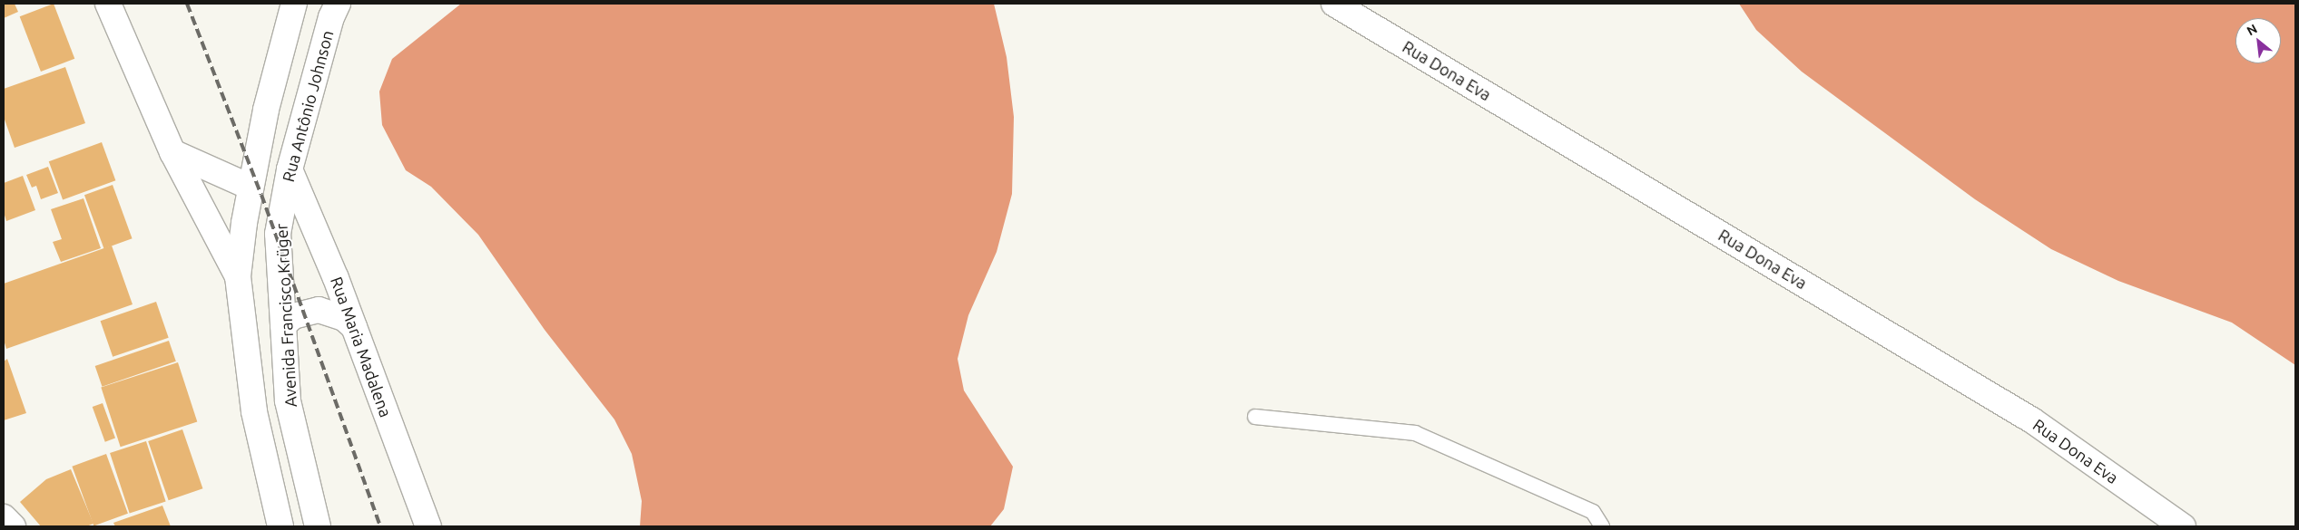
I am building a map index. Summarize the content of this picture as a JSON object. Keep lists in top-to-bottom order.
{
  "streets": {
    "street": [
      "Rua Dona Eva",
      "Rua Antônio Johnson",
      "Avenida Francisco Krüger",
      "Rua Maria Madalena"
    ]
  },
  "crossings": [
    ["Rua Antônio Johnson", "Avenida Francisco Krüger"],
    ["Rua Antônio Johnson", "Rua Maria Madalena"]
  ],
  "north": "top left"
}
